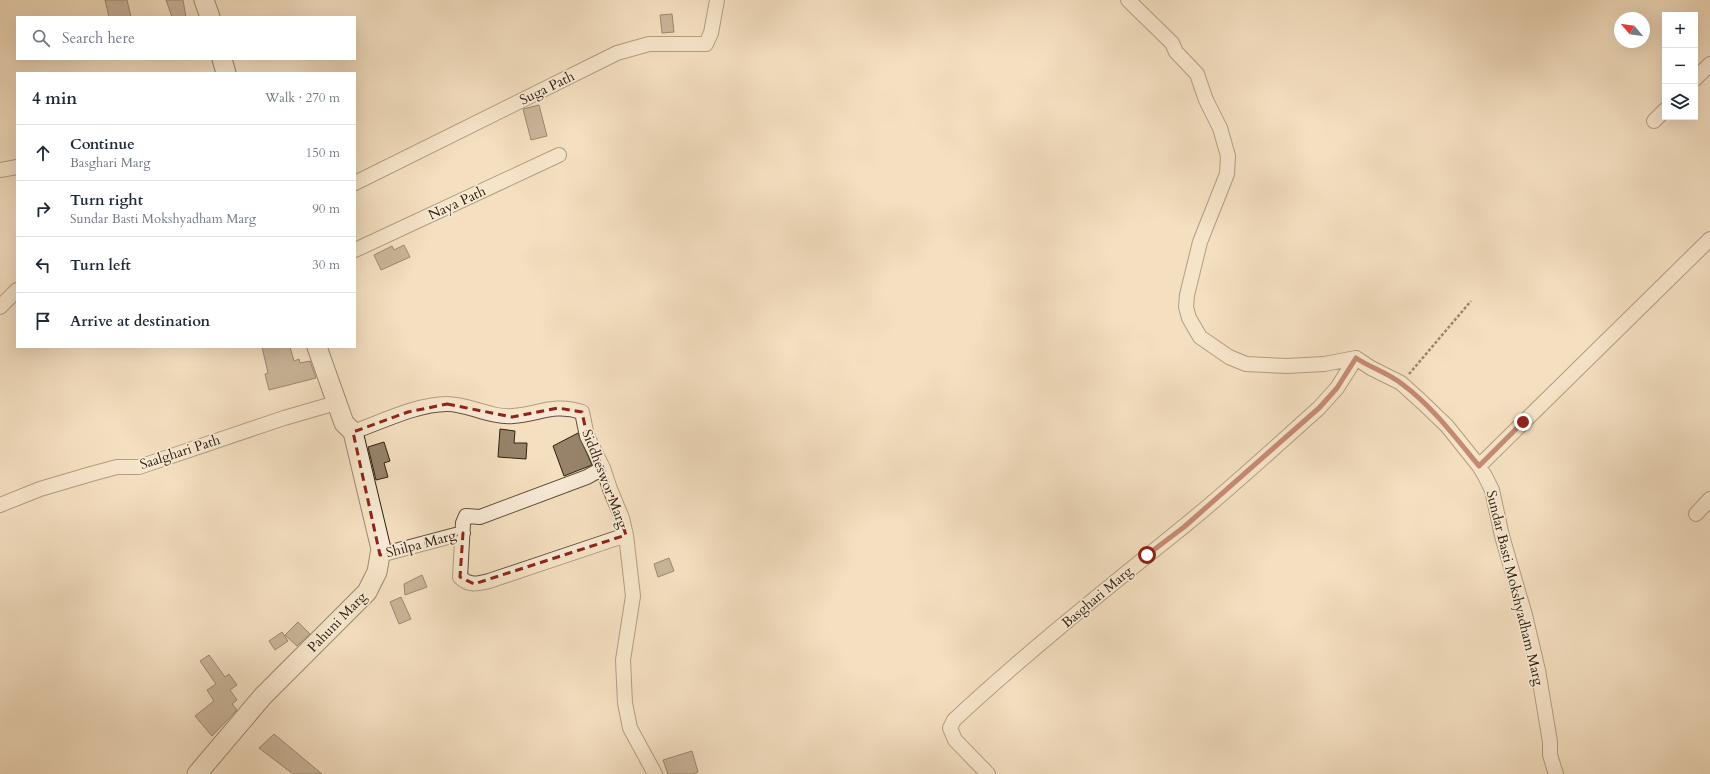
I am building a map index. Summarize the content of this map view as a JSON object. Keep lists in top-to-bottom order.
{
  "streets": {
    "street": [
      "Suga Path",
      "Naya Path",
      "Saalghari Path",
      "Siddheswor Marg",
      "Shilpa Marg",
      "Sundar Basti Mokshyadham Marg",
      "Basghari Marg",
      "Pahuni Marg"
    ]
  },
  "crossings": [
    ["Saalghari Path", "Pahuni Marg"],
    ["Siddheswor Marg", "Pahuni Marg"],
    ["Shilpa Marg", "Pahuni Marg"],
    ["Sundar Basti Mokshyadham Marg", "Basghari Marg"]
  ],
  "north": "top left",
  "page": {
    "map_buttons": ["+", "−"],
    "search": "Search here",
    "heading": ["4 min", "Walk · 270 m"],
    "list": [
      ["Continue", "Basghari Marg", "150 m"],
      ["Turn right", "Sundar Basti Mokshyadham Marg", "90 m"],
      ["Turn left", "30 m"],
      "Arrive at destination"
    ]
  }
}
